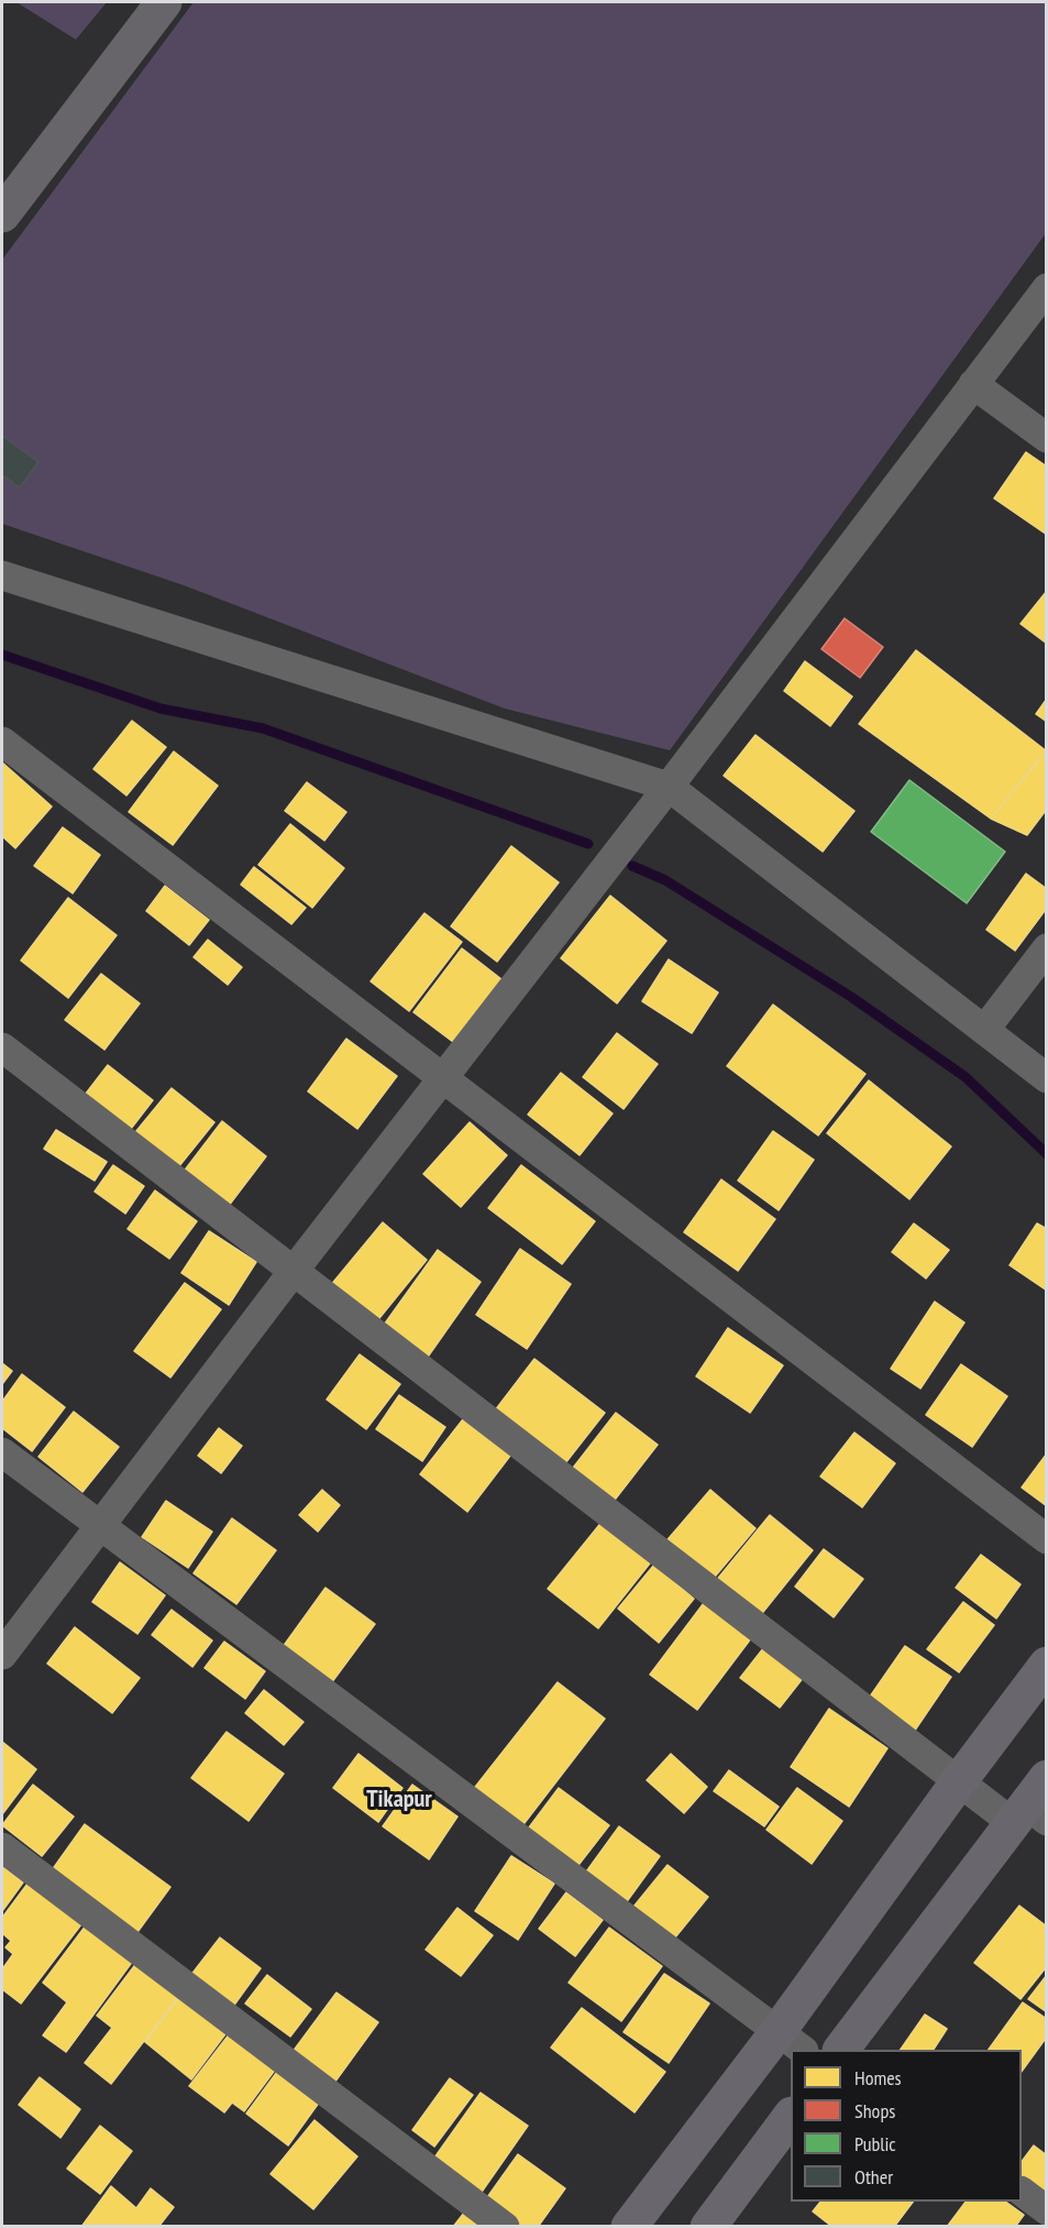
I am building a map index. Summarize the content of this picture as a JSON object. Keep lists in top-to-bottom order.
{
  "districts": ["Tikapur"],
  "legend": [
    "Homes",
    "Shops",
    "Public",
    "Other"
  ]
}
